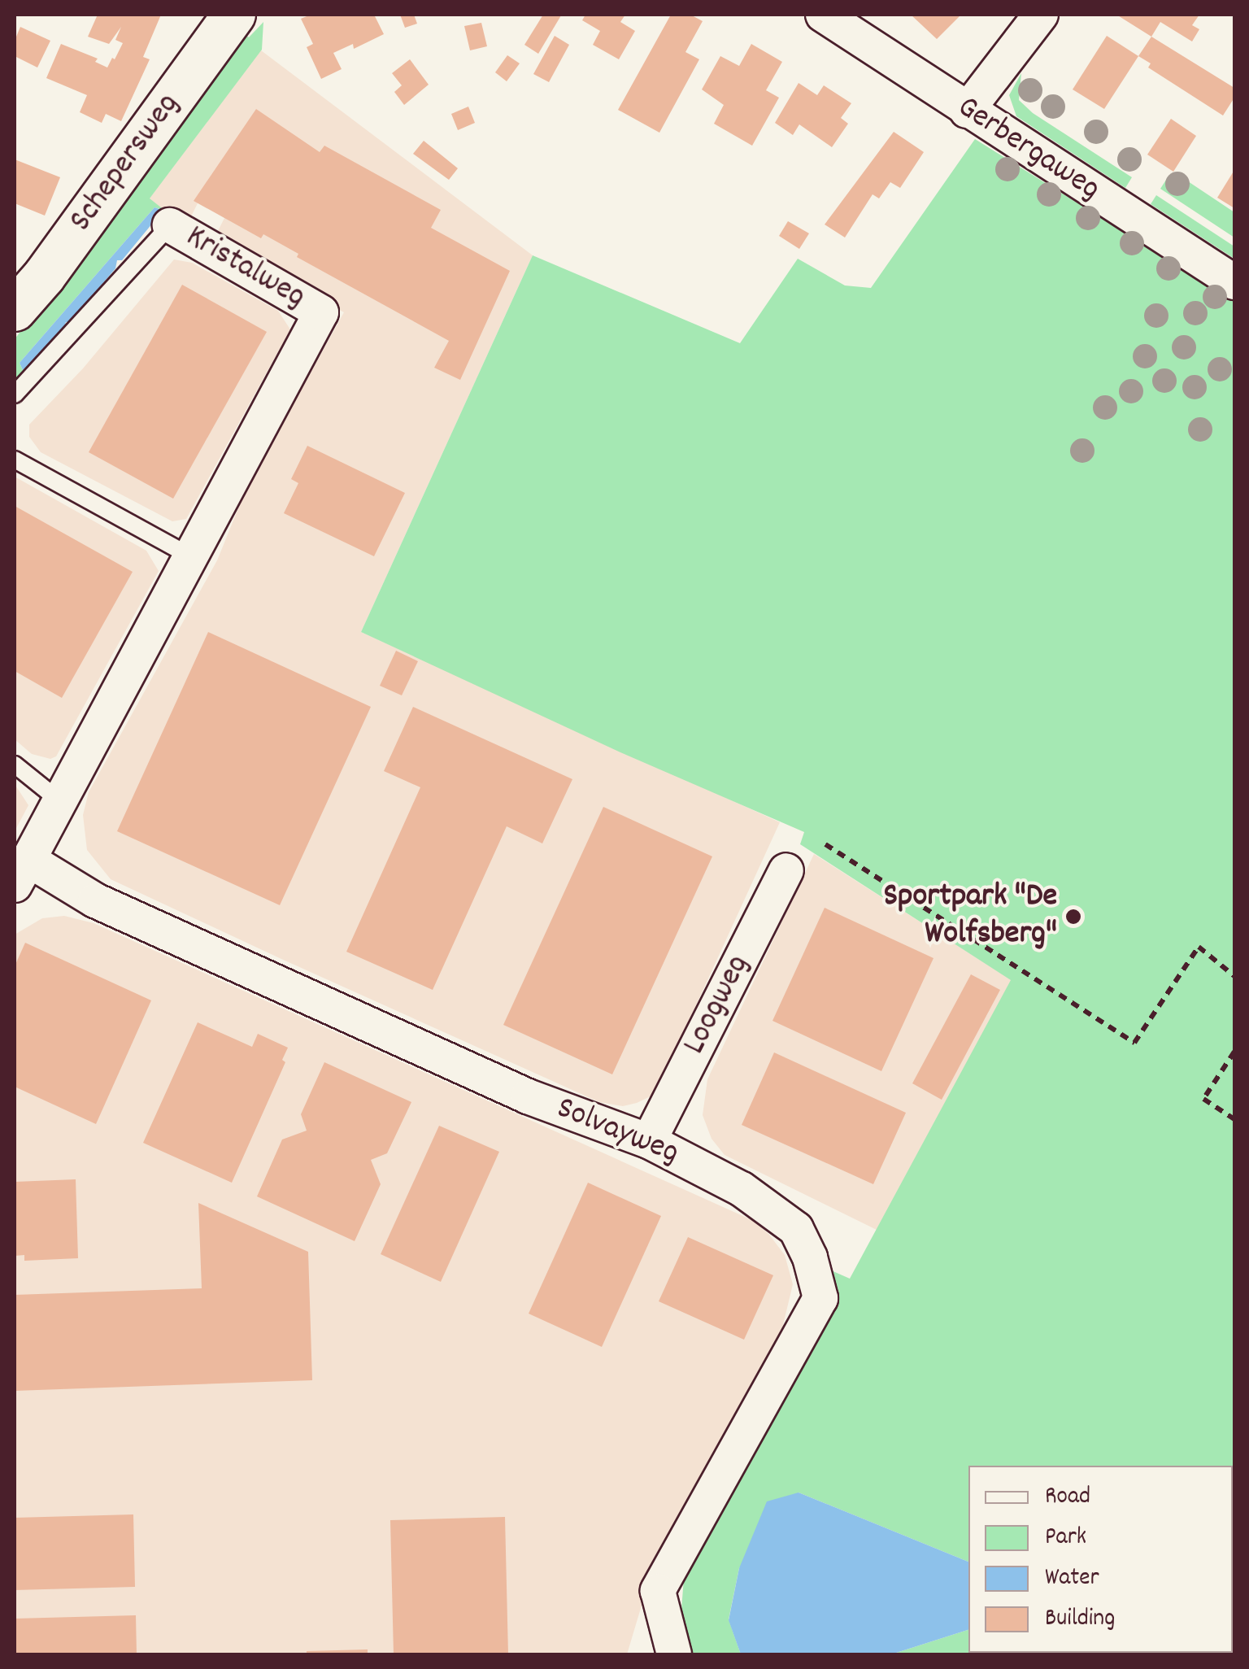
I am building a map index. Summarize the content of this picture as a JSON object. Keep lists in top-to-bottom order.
{
  "streets": {
    "street": [
      "Gerbergaweg",
      "Schepersweg",
      "Kristalweg",
      "Loogweg",
      "Solvayweg"
    ]
  },
  "crossings": [
    ["Kristalweg", "Solvayweg"],
    ["Loogweg", "Solvayweg"]
  ],
  "places": ["Sportpark \"De Wolfsberg\""],
  "legend": [
    "Road",
    "Park",
    "Water",
    "Building"
  ]
}
